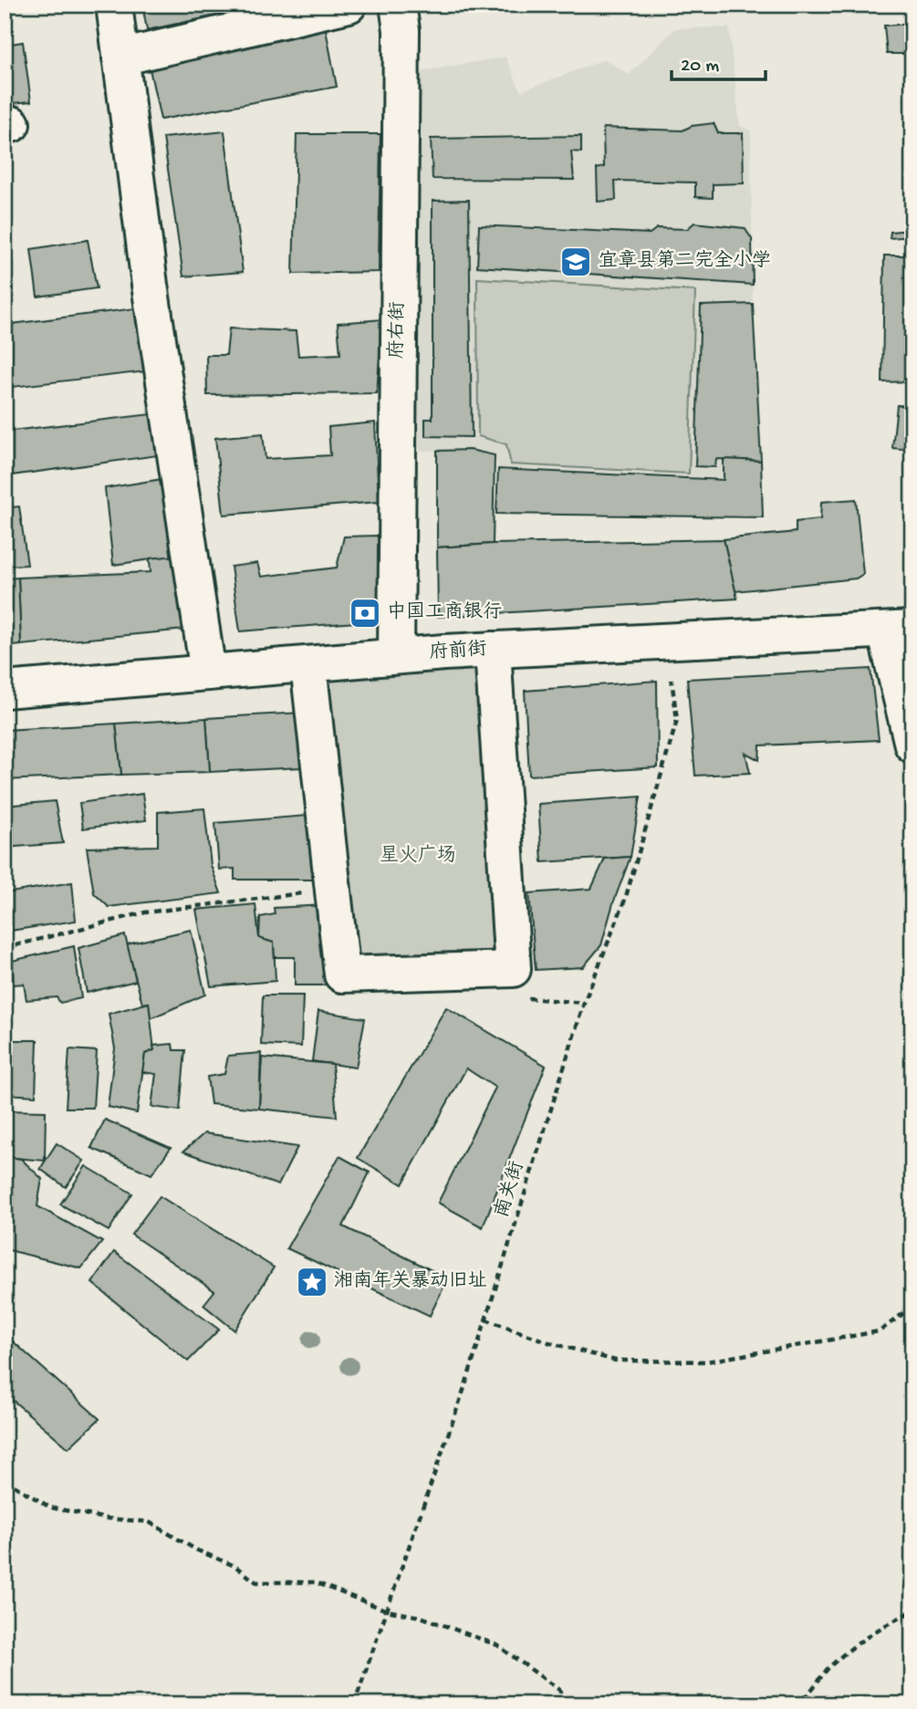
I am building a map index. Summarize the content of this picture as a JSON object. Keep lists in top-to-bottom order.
{
  "streets": {
    "street": ["府右街", "府前街"],
    "path": ["南关街"]
  },
  "crossings": [
    ["府右街", "府前街"]
  ],
  "parks": ["星火广场"],
  "places": {
    "school or university": ["宜章县第二完全小学"],
    "bank": ["中国工商银行"],
    "place": ["湘南年关暴动旧址"]
  },
  "scale_bar": "20 m"
}
